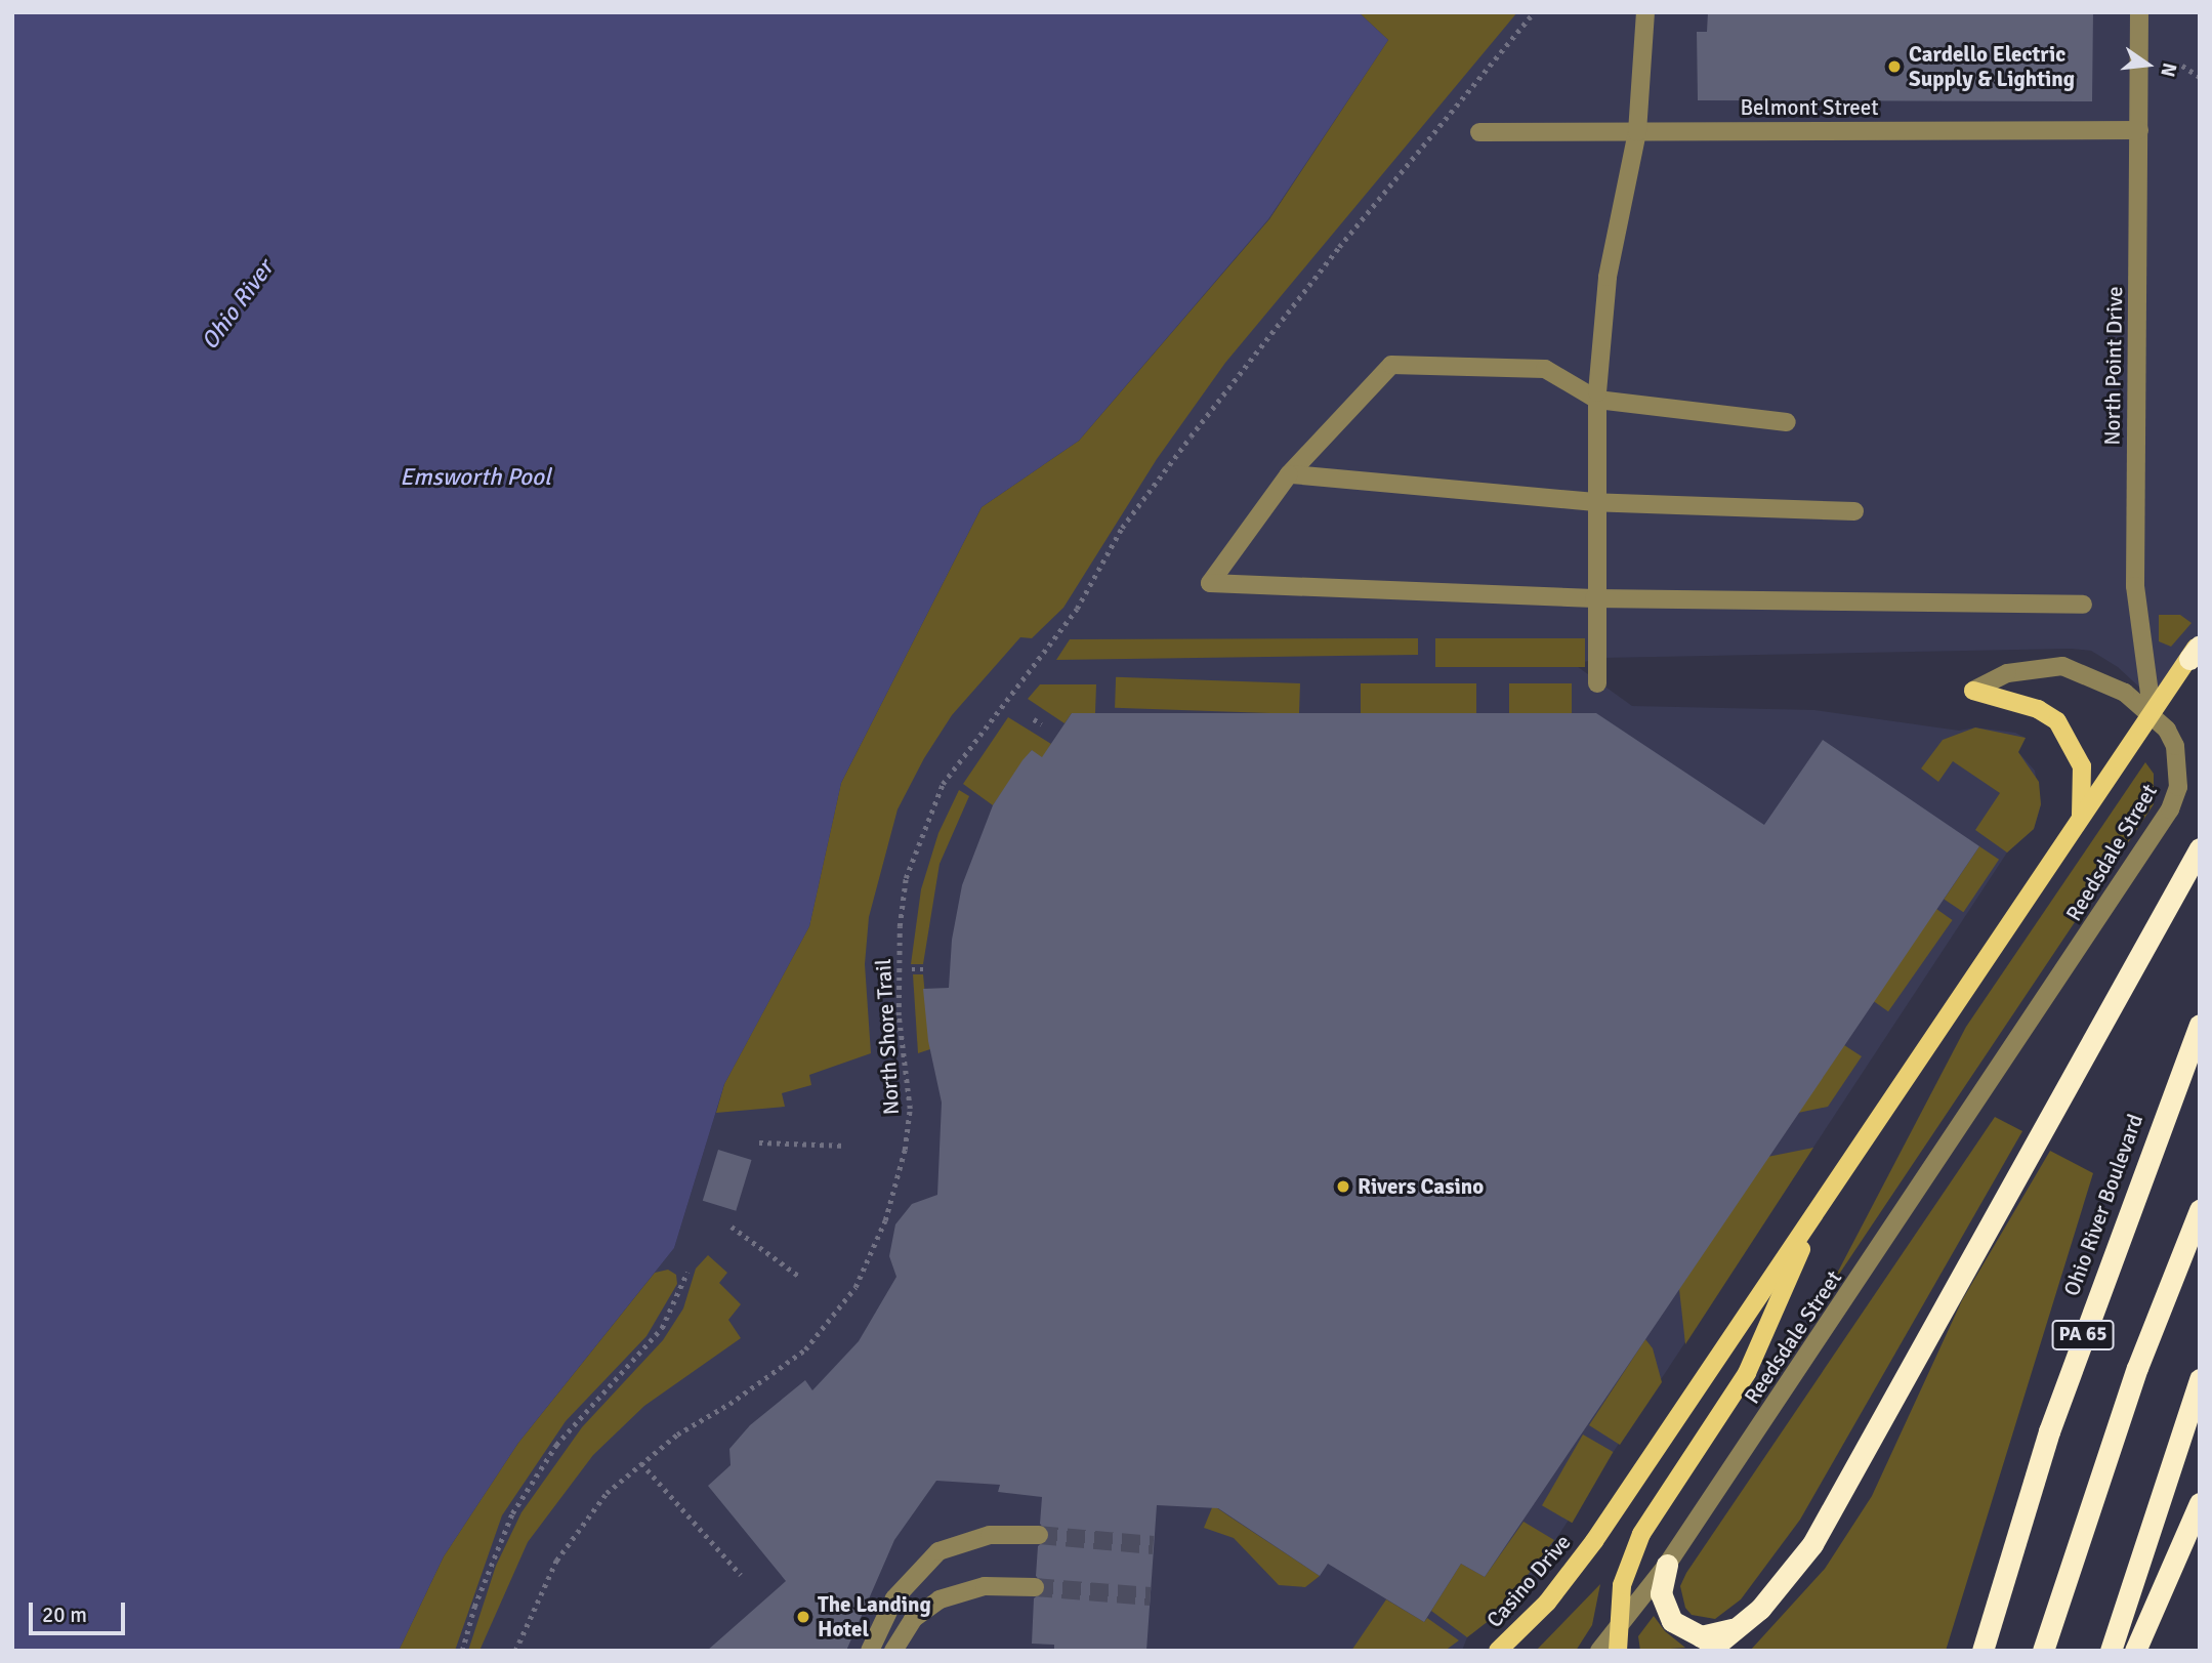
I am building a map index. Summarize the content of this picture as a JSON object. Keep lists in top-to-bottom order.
{
  "streets": {
    "highway": ["Ohio River Boulevard", "PA 65"],
    "main road": ["Reedsdale Street", "Casino Drive"],
    "street": ["Belmont Street", "North Point Drive"],
    "path": ["North Shore Trail"]
  },
  "crossings": [
    ["Belmont Street", "North Point Drive"],
    ["North Point Drive", "Reedsdale Street"],
    ["Reedsdale Street", "Casino Drive"]
  ],
  "water": ["Ohio River", "Emsworth Pool"],
  "places": ["Cardello Electric Supply & Lighting", "Rivers Casino", "The Landing Hotel"],
  "scale_bar": "20 m",
  "north": "right"
}
